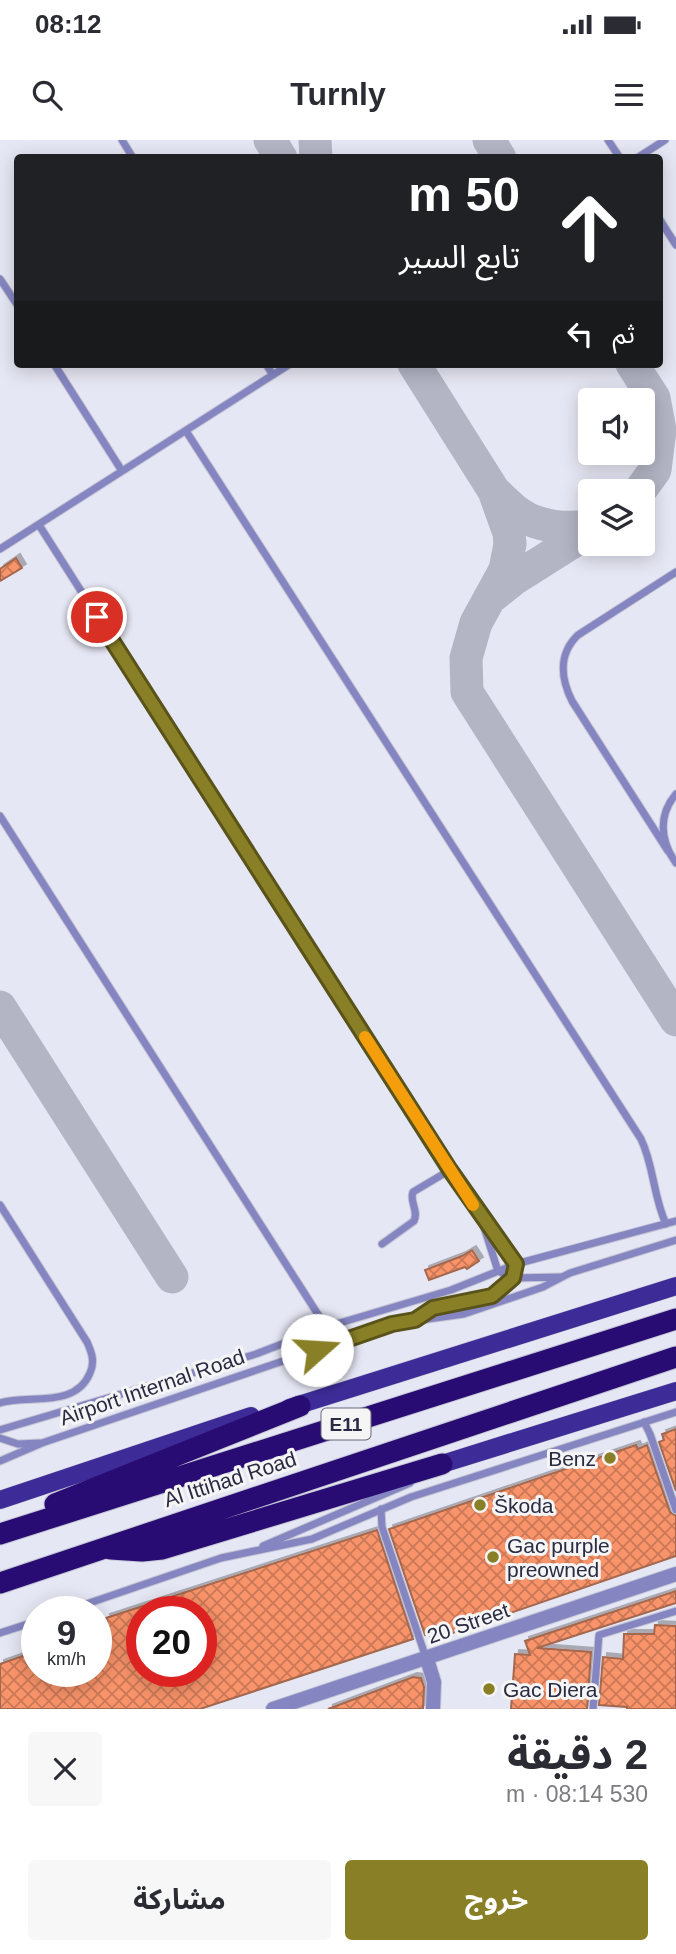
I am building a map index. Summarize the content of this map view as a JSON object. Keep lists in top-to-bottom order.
{
  "streets": {
    "highway": ["E11", "Al Ittihad Road"],
    "street": ["20 Street"],
    "lane": ["Airport Internal Road"]
  },
  "places": [
    "Benz",
    "Škoda",
    "Gac purple preowned",
    "Gac Diera"
  ],
  "page": {
    "status": "08:12",
    "header": "Turnly",
    "turn": ["50 m", "تابع السير"],
    "then": "ثم",
    "speed": "9 km/h",
    "limit": "20",
    "heading": ["2 دقيقة", "530 m · 08:14"],
    "buttons": ["خروج", "مشاركة"]
  }
}
